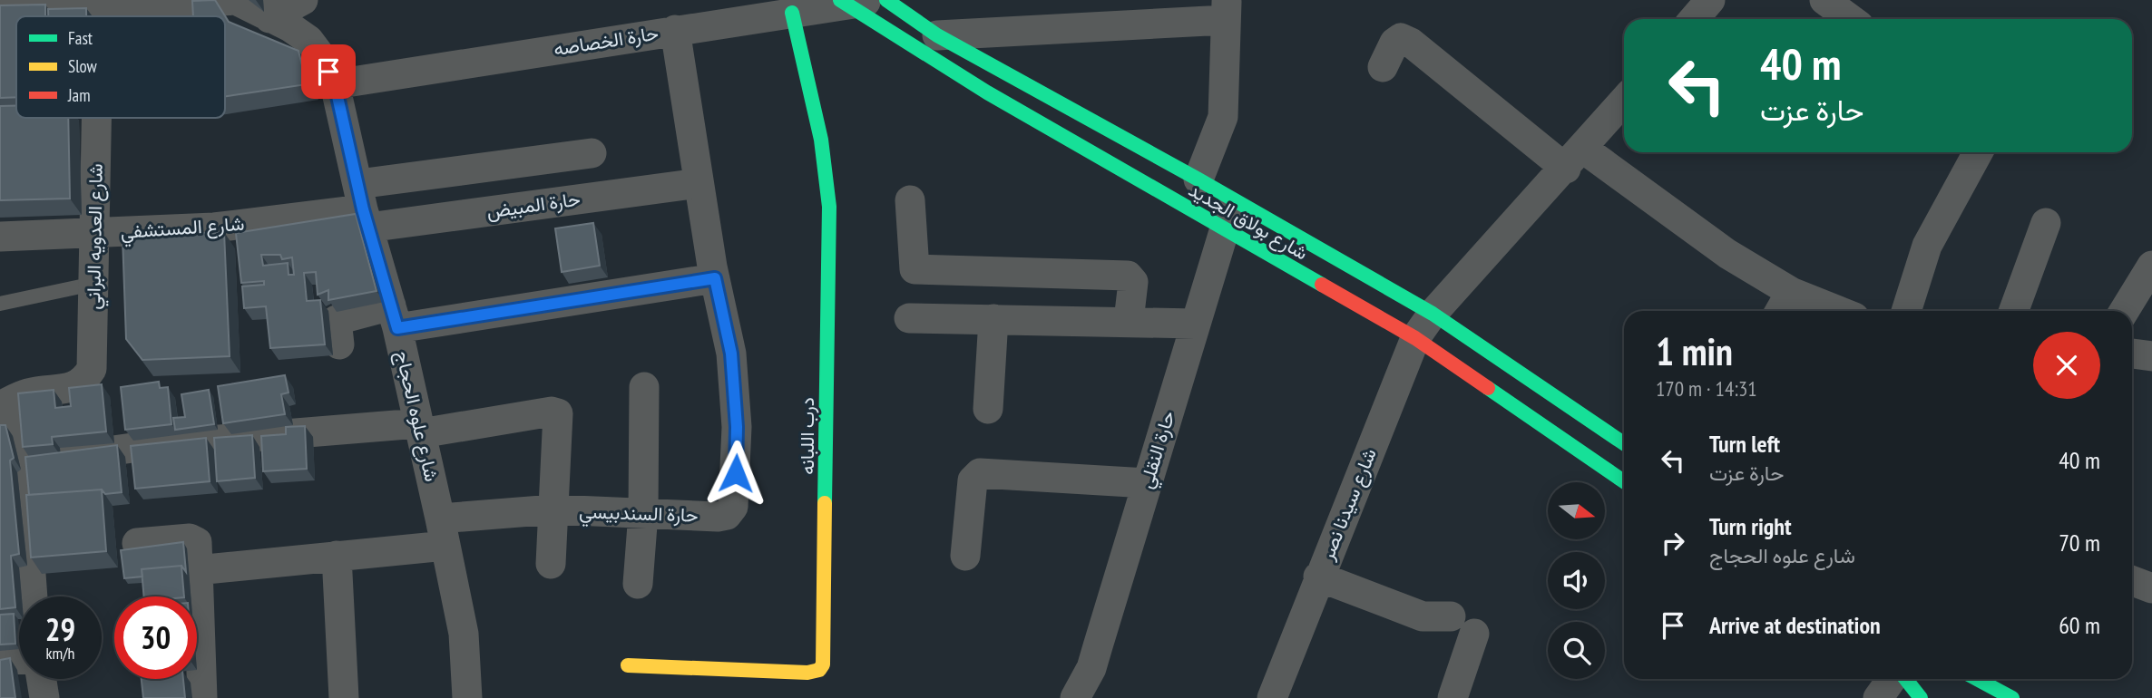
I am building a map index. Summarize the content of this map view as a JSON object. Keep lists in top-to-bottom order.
{
  "streets": {
    "street": [
      "حارة الخصاصه",
      "حارة المبيض",
      "شارع بولاق الجديد",
      "شارع المستشفي",
      "شارع العدويه البراني",
      "شارع علوه الحجاج",
      "درب اللبانه",
      "حارة النقلي",
      "شارع سيدنا نصر",
      "حارة السندبيسي"
    ]
  },
  "crossings": [
    ["حارة الخصاصه", "شارع بولاق الجديد"],
    ["حارة الخصاصه", "شارع علوه الحجاج"],
    ["حارة الخصاصه", "درب اللبانه"],
    ["حارة الخصاصه", "حارة السندبيسي"],
    ["حارة المبيض", "شارع المستشفي"],
    ["حارة المبيض", "شارع علوه الحجاج"],
    ["حارة المبيض", "حارة السندبيسي"],
    ["شارع بولاق الجديد", "حارة النقلي"],
    ["شارع بولاق الجديد", "شارع سيدنا نصر"],
    ["شارع المستشفي", "شارع العدويه البراني"],
    ["شارع المستشفي", "شارع علوه الحجاج"],
    ["شارع علوه الحجاج", "حارة السندبيسي"]
  ],
  "legend": ["Fast", "Slow", "Jam"],
  "north": "right",
  "page": {
    "turn": ["40 m", "حارة عزت"],
    "heading": ["1 min", "170 m · 14:31"],
    "list": [
      {
        "name": "Turn left",
        "note": "حارة عزت",
        "value": "40 m"
      },
      {
        "name": "Turn right",
        "note": "شارع علوه الحجاج",
        "value": "70 m"
      },
      {
        "name": "Arrive at destination",
        "value": "60 m"
      }
    ],
    "speed": "29 km/h",
    "limit": "30"
  }
}
